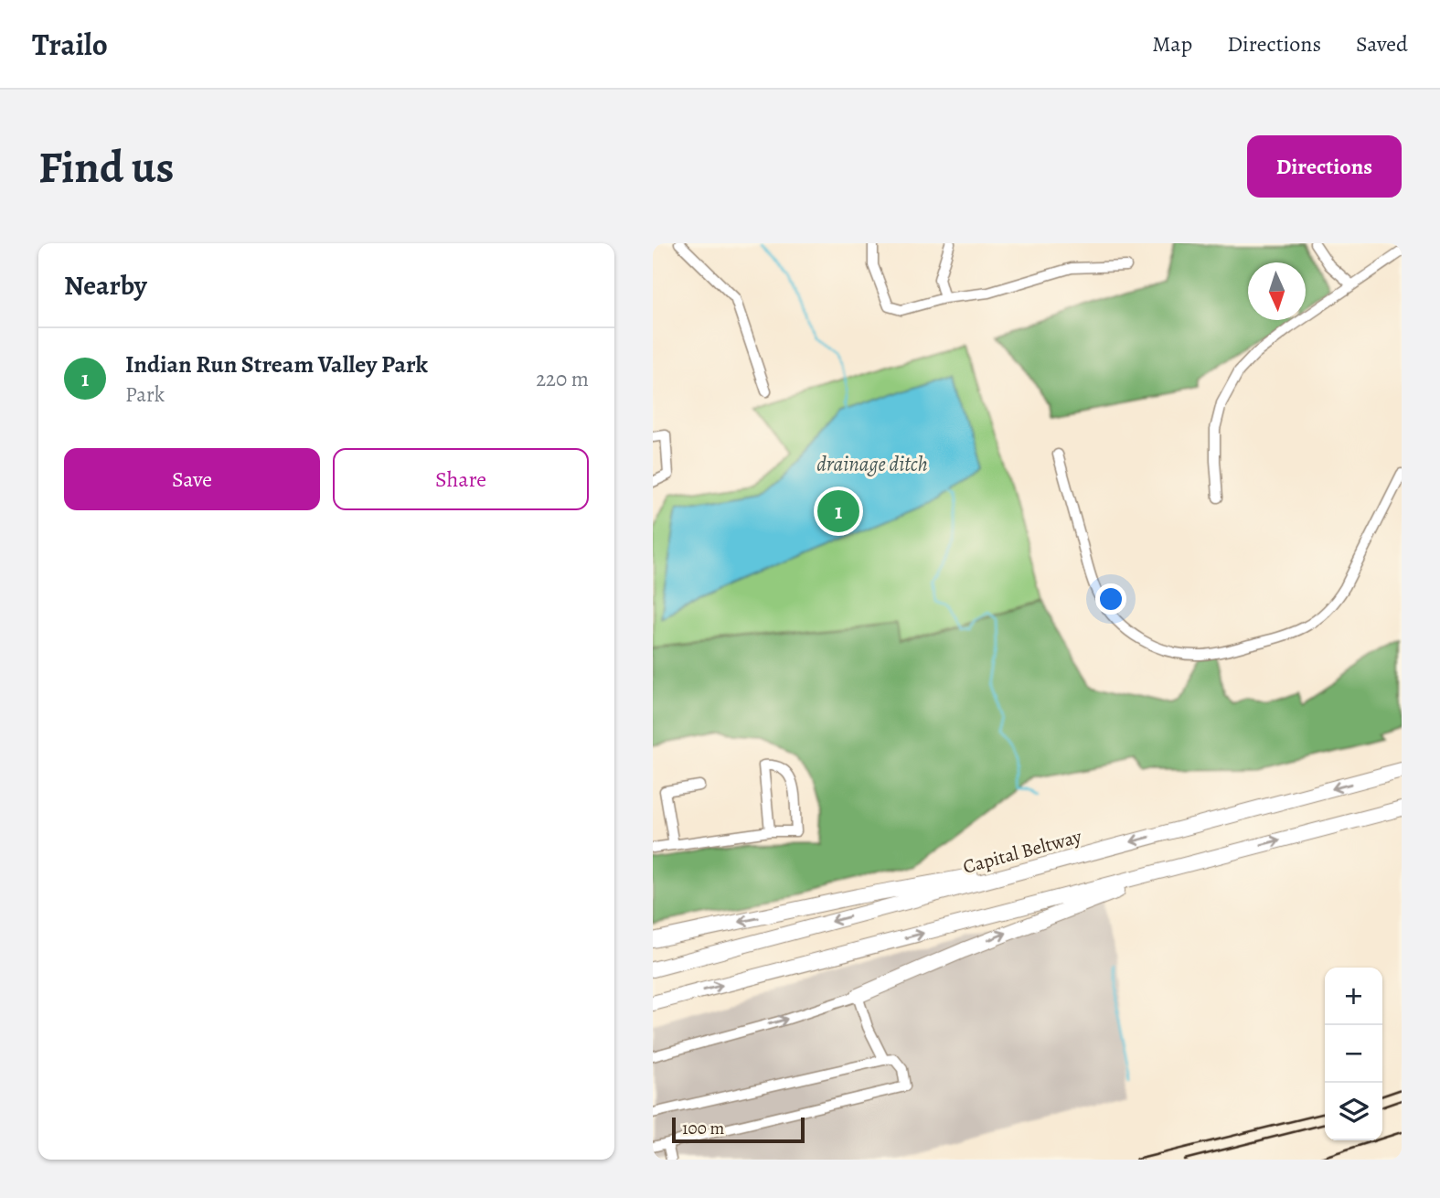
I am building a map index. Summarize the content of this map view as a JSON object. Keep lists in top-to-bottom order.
{
  "streets": {
    "highway": ["Capital Beltway"]
  },
  "water": ["drainage ditch"],
  "scale_bar": "100 m",
  "north": "bottom",
  "page": {
    "header": "Trailo",
    "nav": ["Map", "Directions", "Saved"],
    "buttons": [
      "Directions",
      ["Save", "Share"]
    ],
    "title": "Find us",
    "heading": "Nearby",
    "list": [
      {
        "mark": "1",
        "name": "Indian Run Stream Valley Park",
        "note": "Park",
        "value": "220 m"
      }
    ],
    "pins": "1",
    "map_buttons": ["+", "−"],
    "scale": "100 m"
  }
}
